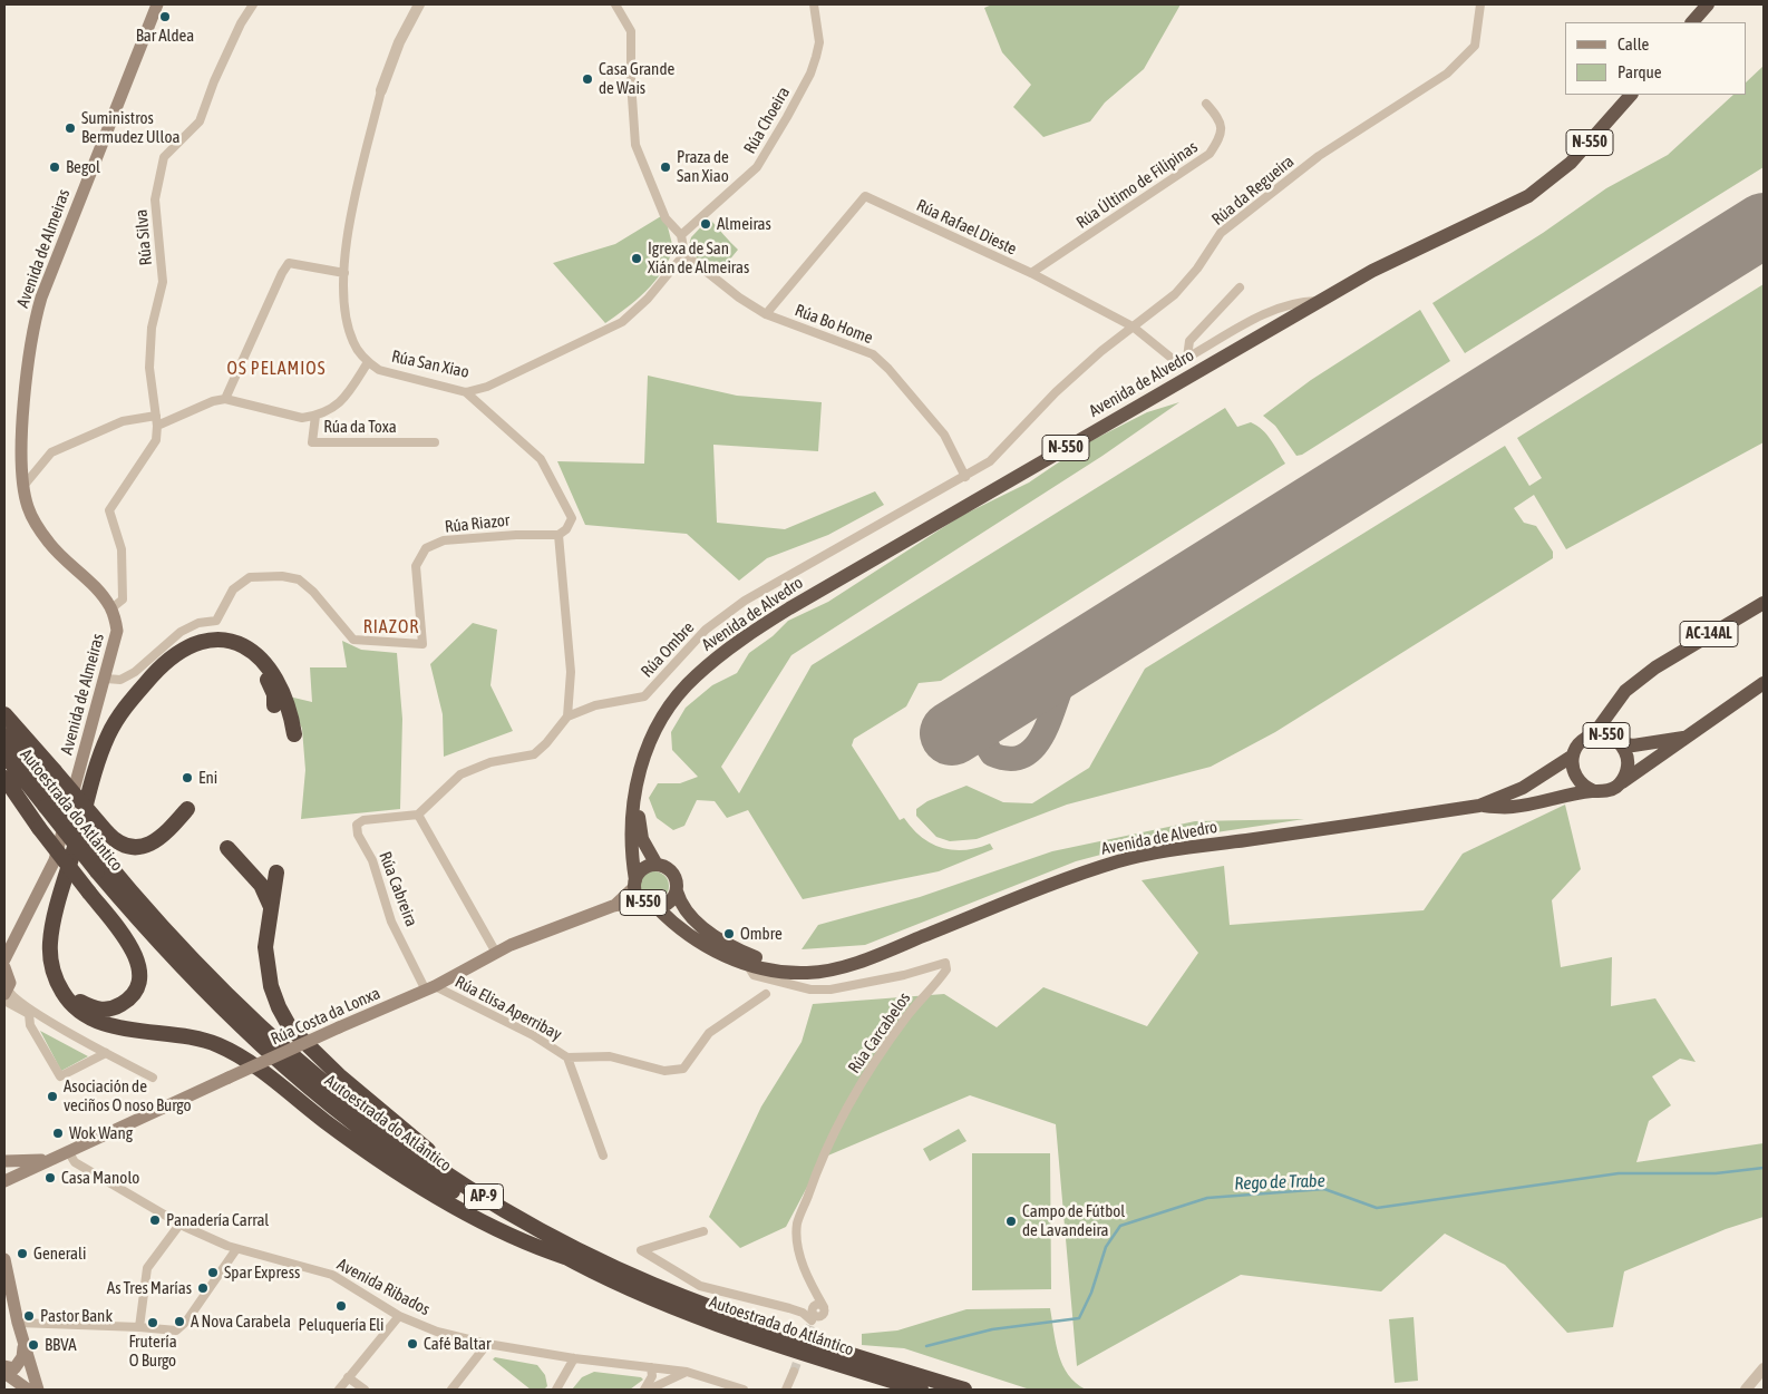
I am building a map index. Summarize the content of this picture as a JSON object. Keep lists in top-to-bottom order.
{
  "streets": {
    "highway": [
      "N-550",
      "Avenida de Alvedro",
      "AC-14AL",
      "Autoestrada do Atlántico",
      "AP-9"
    ],
    "main road": ["Avenida de Almeiras", "Rúa Costa da Lonxa"],
    "street": [
      "Rúa Choeira",
      "Rúa Último de Filipinas",
      "Rúa da Regueira",
      "Rúa Rafael Dieste",
      "Rúa Silva",
      "Rúa Bo Home",
      "Rúa San Xiao",
      "Rúa da Toxa",
      "Rúa Riazor",
      "Rúa Ombre",
      "Rúa Cabreira",
      "Rúa Elisa Aperribay",
      "Rúa Carcabelos",
      "Avenida Ribados"
    ]
  },
  "crossings": [
    ["N-550", "Avenida de Alvedro"],
    ["N-550", "AC-14AL"],
    ["N-550", "Rúa Costa da Lonxa"],
    ["Rúa Último de Filipinas", "Rúa Rafael Dieste"],
    ["Rúa da Regueira", "Rúa Rafael Dieste"],
    ["Rúa da Regueira", "Rúa Bo Home"],
    ["Rúa da Regueira", "Rúa Ombre"],
    ["Rúa Rafael Dieste", "Rúa Bo Home"],
    ["Avenida de Almeiras", "Rúa Riazor"],
    ["Rúa Bo Home", "Rúa San Xiao"],
    ["Rúa Bo Home", "Rúa Ombre"],
    ["Avenida de Alvedro", "AC-14AL"],
    ["Avenida de Alvedro", "Rúa Costa da Lonxa"],
    ["Avenida de Alvedro", "Rúa Carcabelos"],
    ["Rúa Ombre", "Rúa Cabreira"],
    ["Rúa Cabreira", "Rúa Elisa Aperribay"],
    ["Rúa Cabreira", "Rúa Costa da Lonxa"],
    ["Rúa Elisa Aperribay", "Rúa Costa da Lonxa"],
    ["Rúa Costa da Lonxa", "Avenida Ribados"]
  ],
  "districts": ["OS PELAMIOS", "RIAZOR"],
  "water": ["Rego de Trabe"],
  "places": [
    "Bar Aldea",
    "Casa Grande de Wais",
    "Suministros Bermudez Ulloa",
    "Begol",
    "Praza de San Xiao",
    "Almeiras",
    "Igrexa de San Xián de Almeiras",
    "Eni",
    "Ombre",
    "Asociación de veciños O noso Burgo",
    "Wok Wang",
    "Casa Manolo",
    "Panadería Carral",
    "Campo de Fútbol de Lavandeira",
    "Generali",
    "Spar Express",
    "As Tres Marías",
    "Peluquería Eli",
    "Pastor Bank",
    "A Nova Carabela",
    "Frutería O Burgo",
    "Café Baltar",
    "BBVA"
  ],
  "legend": ["Calle", "Parque"]
}
